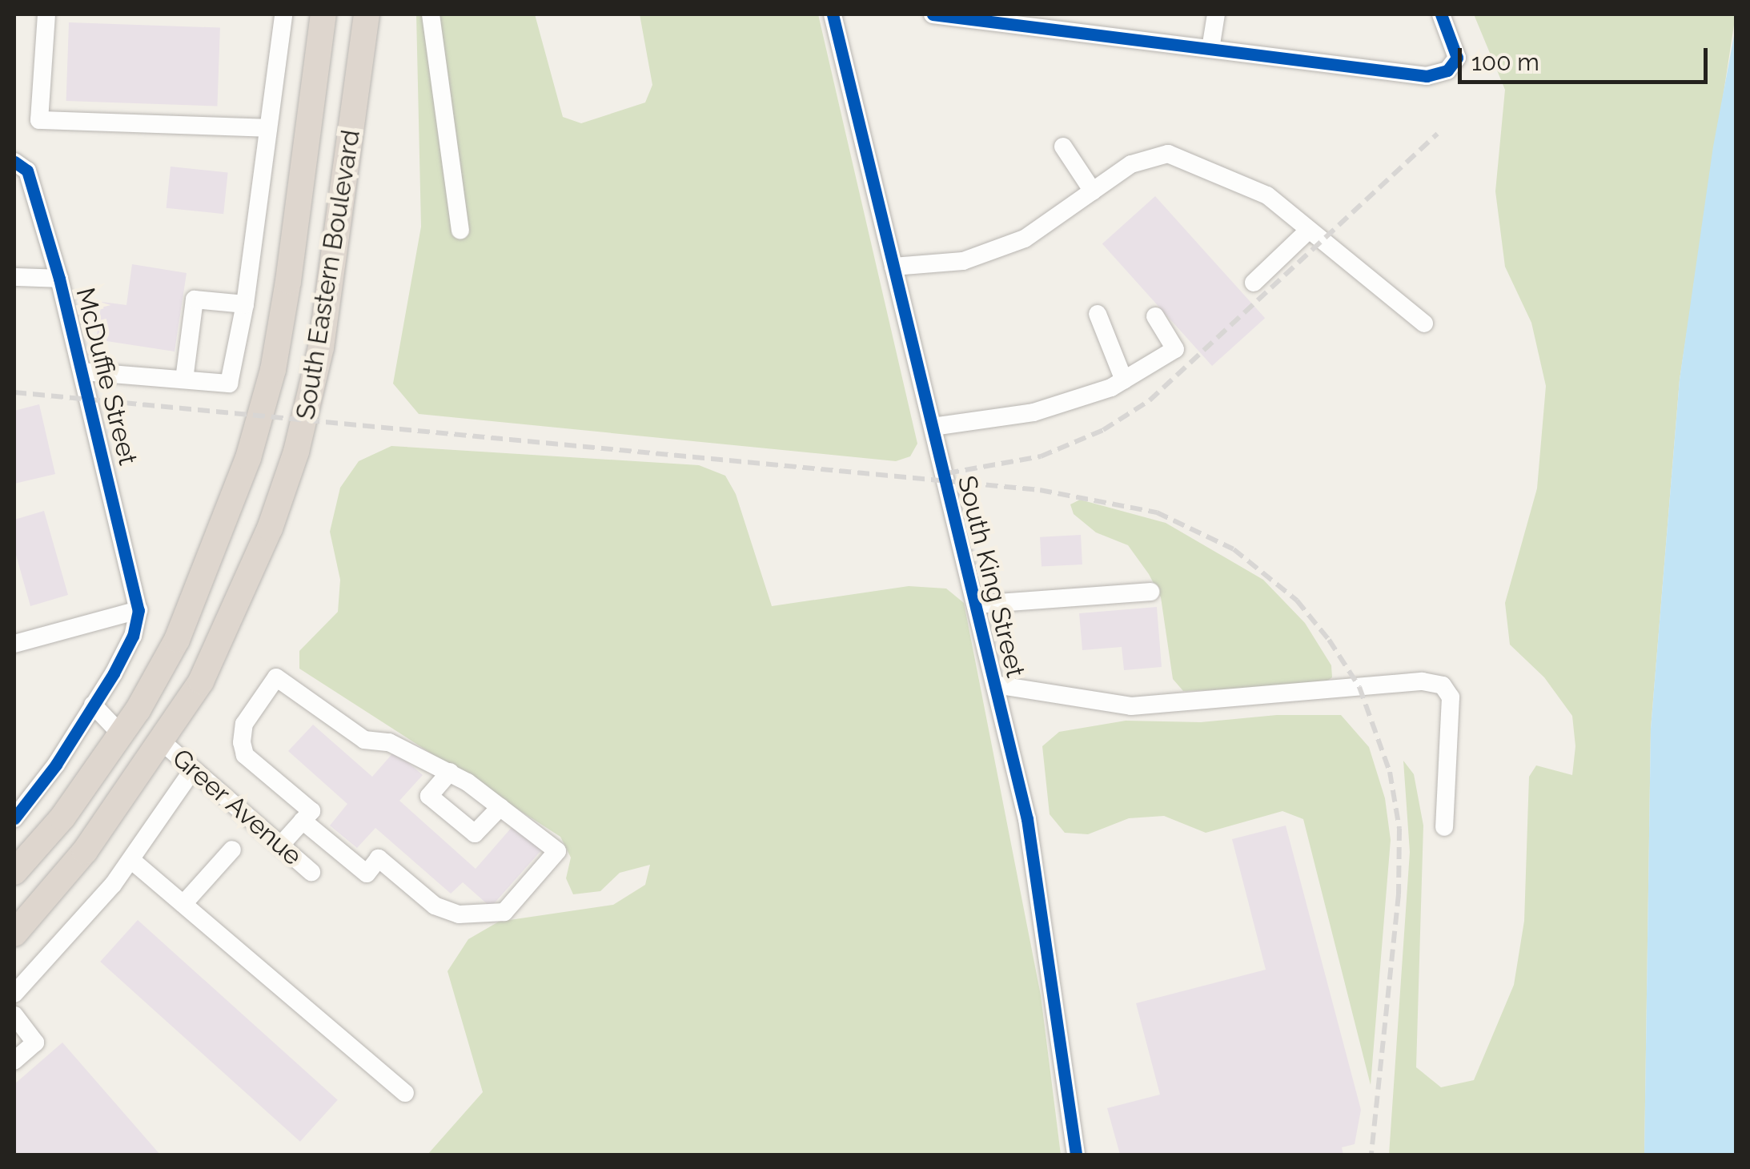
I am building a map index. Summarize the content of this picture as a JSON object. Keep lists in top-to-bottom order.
{
  "streets": {
    "highway": ["South Eastern Boulevard"],
    "street": ["McDuffie Street", "South King Street", "Greer Avenue"]
  },
  "crossings": [
    ["South Eastern Boulevard", "Greer Avenue"]
  ],
  "scale_bar": "100 m"
}
